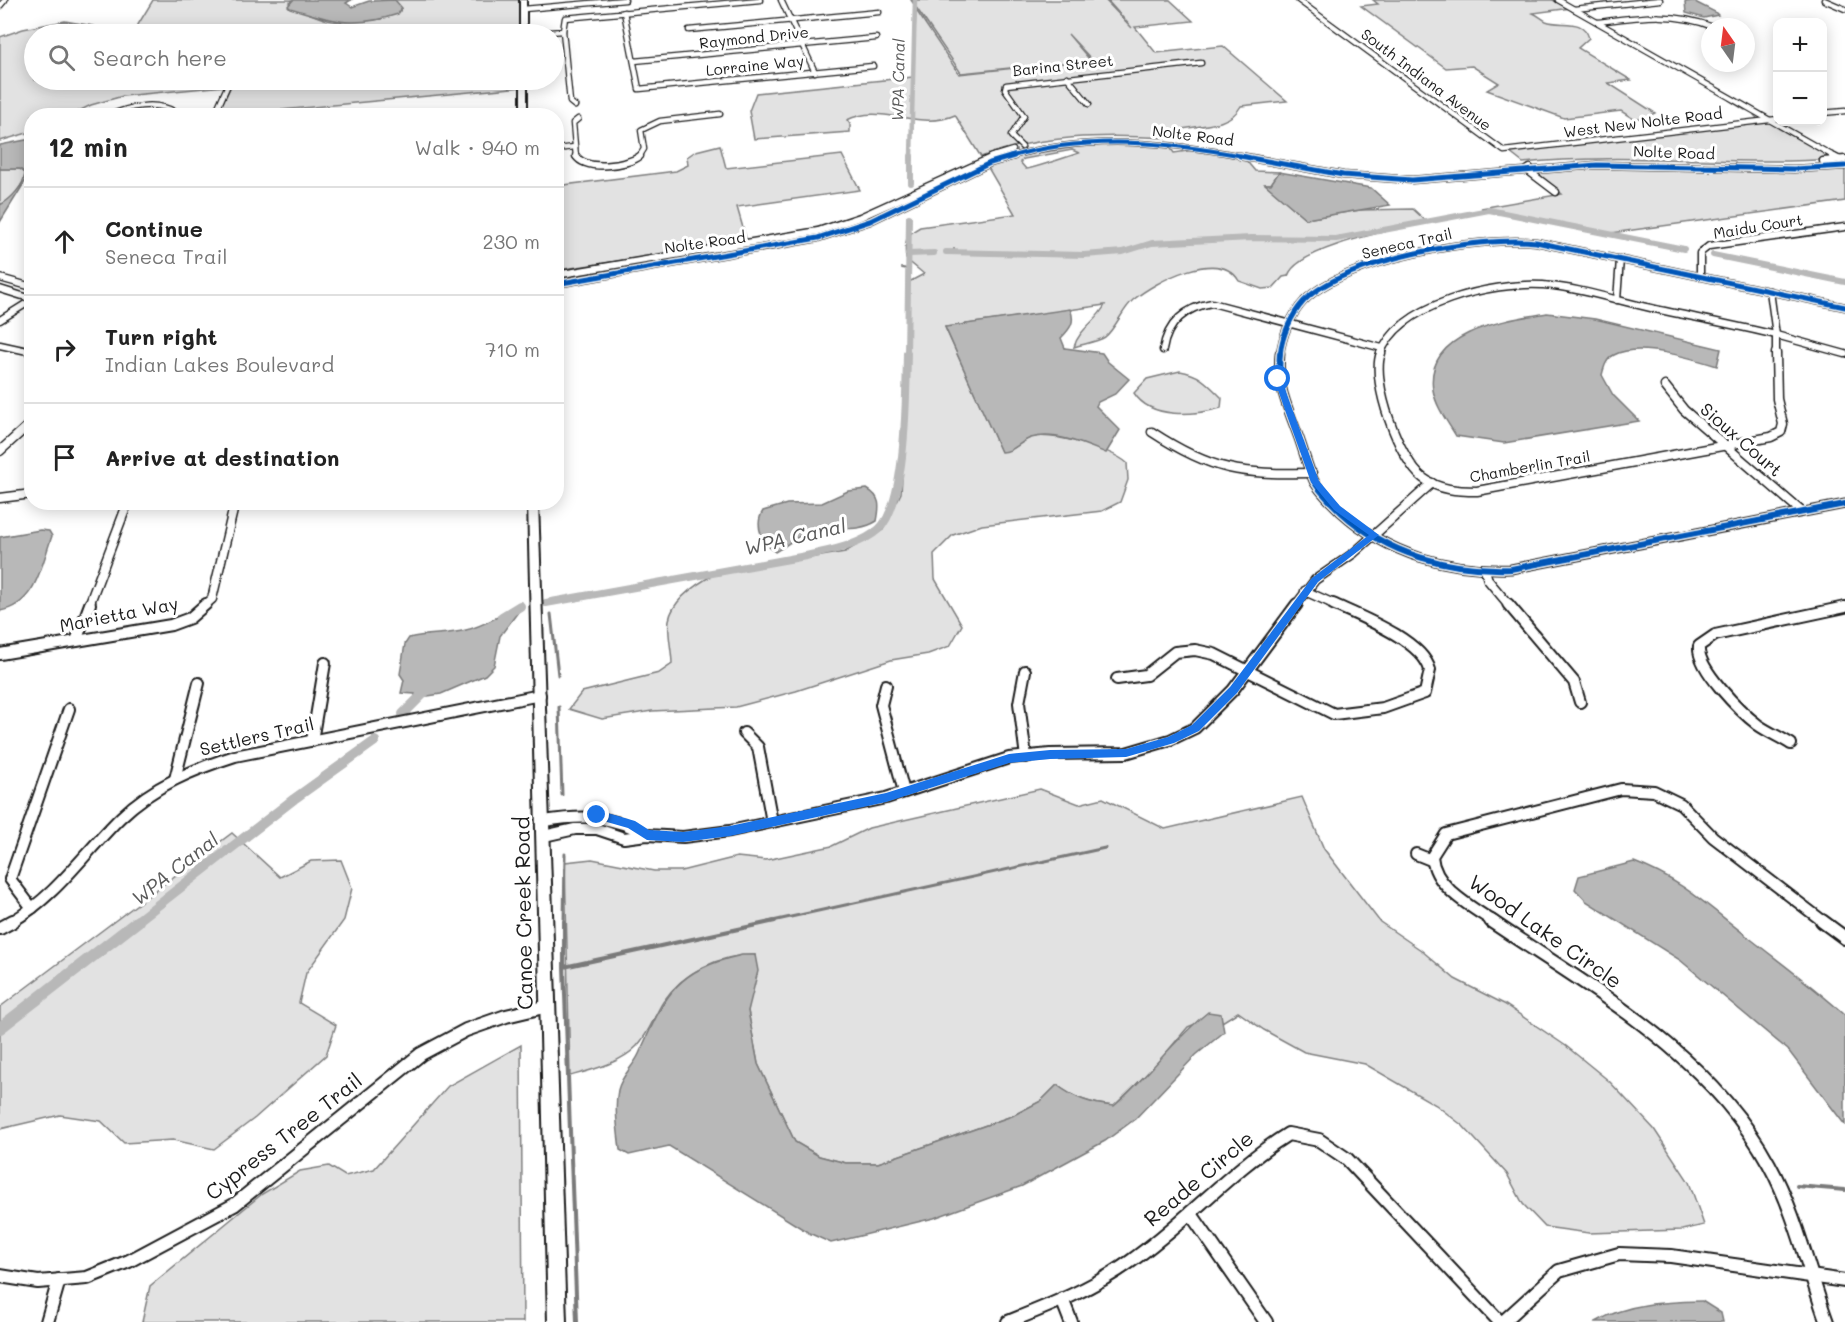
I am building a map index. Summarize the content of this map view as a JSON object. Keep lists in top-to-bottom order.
{
  "streets": {
    "main road": ["Canoe Creek Road"],
    "street": [
      "Raymond Drive",
      "Lorraine Way",
      "Barina Street",
      "South Indiana Avenue",
      "West New Nolte Road",
      "Nolte Road",
      "Maidu Court",
      "Seneca Trail",
      "Sioux Court",
      "Chamberlin Trail",
      "Marietta Way",
      "Settlers Trail",
      "Wood Lake Circle",
      "Cypress Tree Trail",
      "Reade Circle"
    ]
  },
  "crossings": [
    ["Raymond Drive", "Lorraine Way"],
    ["Barina Street", "Nolte Road"],
    ["South Indiana Avenue", "West New Nolte Road"],
    ["Maidu Court", "Seneca Trail"],
    ["Seneca Trail", "Sioux Court"],
    ["Sioux Court", "Chamberlin Trail"],
    ["Settlers Trail", "Canoe Creek Road"],
    ["Canoe Creek Road", "Cypress Tree Trail"]
  ],
  "water": ["WPA Canal"],
  "north": "top",
  "page": {
    "map_buttons": ["+", "−"],
    "search": "Search here",
    "heading": ["12 min", "Walk · 940 m"],
    "list": [
      ["Continue", "Seneca Trail", "230 m"],
      ["Turn right", "Indian Lakes Boulevard", "710 m"],
      "Arrive at destination"
    ]
  }
}
